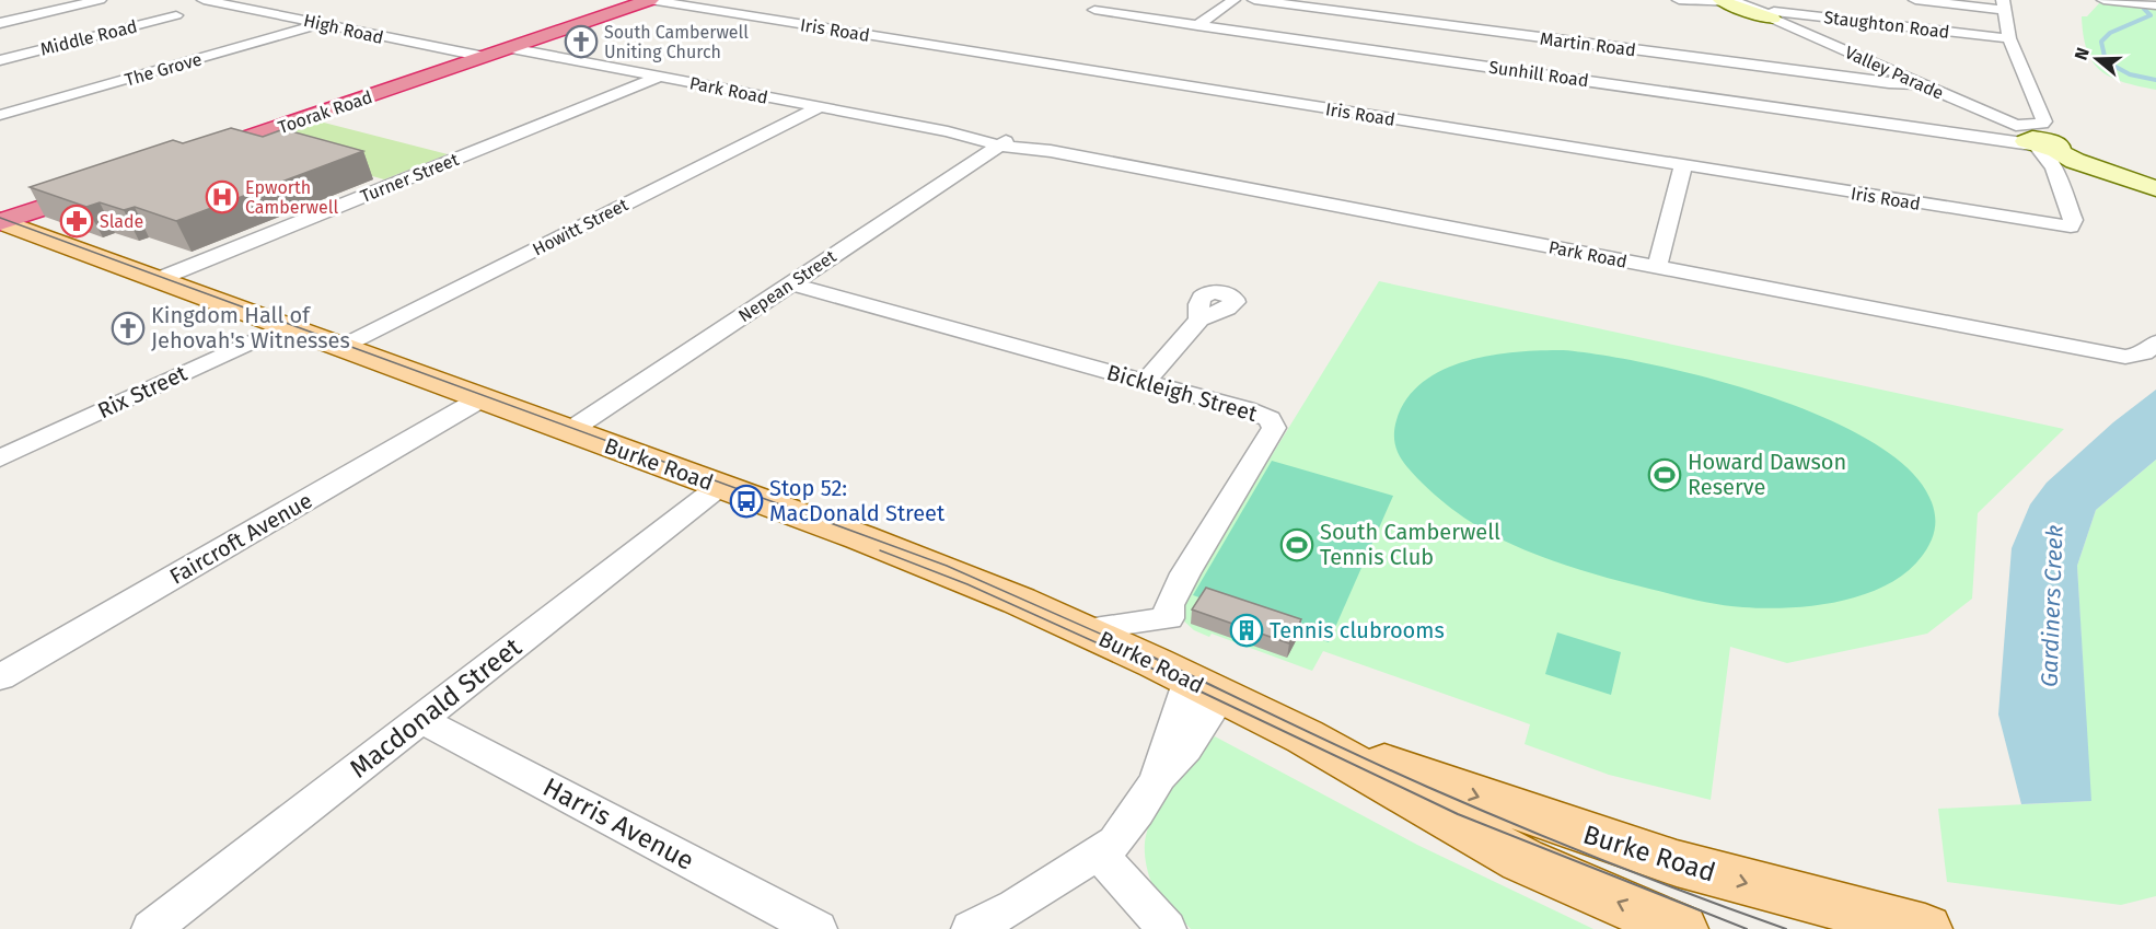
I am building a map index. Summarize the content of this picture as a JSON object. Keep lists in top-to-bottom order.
{
  "streets": {
    "highway": ["Toorak Road"],
    "main road": ["Burke Road"],
    "street": [
      "Staughton Road",
      "High Road",
      "Iris Road",
      "Middle Road",
      "Martin Road",
      "The Grove",
      "Valley Parade",
      "Sunhill Road",
      "Park Road",
      "Turner Street",
      "Howitt Street",
      "Nepean Street",
      "Rix Street",
      "Bickleigh Street",
      "Faircroft Avenue",
      "Macdonald Street",
      "Harris Avenue"
    ]
  },
  "crossings": [
    ["Staughton Road", "Valley Parade"],
    ["High Road", "The Grove"],
    ["High Road", "Toorak Road"],
    ["Iris Road", "Valley Parade"],
    ["Iris Road", "Sunhill Road"],
    ["Iris Road", "Toorak Road"],
    ["Martin Road", "Valley Parade"],
    ["Valley Parade", "Sunhill Road"],
    ["Park Road", "Toorak Road"],
    ["Park Road", "Turner Street"],
    ["Park Road", "Howitt Street"],
    ["Park Road", "Nepean Street"],
    ["Turner Street", "Burke Road"],
    ["Howitt Street", "Burke Road"],
    ["Nepean Street", "Bickleigh Street"],
    ["Nepean Street", "Burke Road"],
    ["Rix Street", "Burke Road"],
    ["Bickleigh Street", "Burke Road"],
    ["Burke Road", "Faircroft Avenue"],
    ["Burke Road", "Macdonald Street"],
    ["Macdonald Street", "Harris Avenue"]
  ],
  "water": ["Gardiners Creek"],
  "places": {
    "church": ["South Camberwell Uniting Church", "Kingdom Hall of Jehovah's Witnesses"],
    "hospital": ["Epworth Camberwell"],
    "pharmacy": ["Slade"],
    "sports": ["Howard Dawson Reserve", "South Camberwell Tennis Club"],
    "bus stop": ["Stop 52: MacDonald Street"],
    "building": ["Tennis clubrooms"]
  },
  "north": "left"
}
